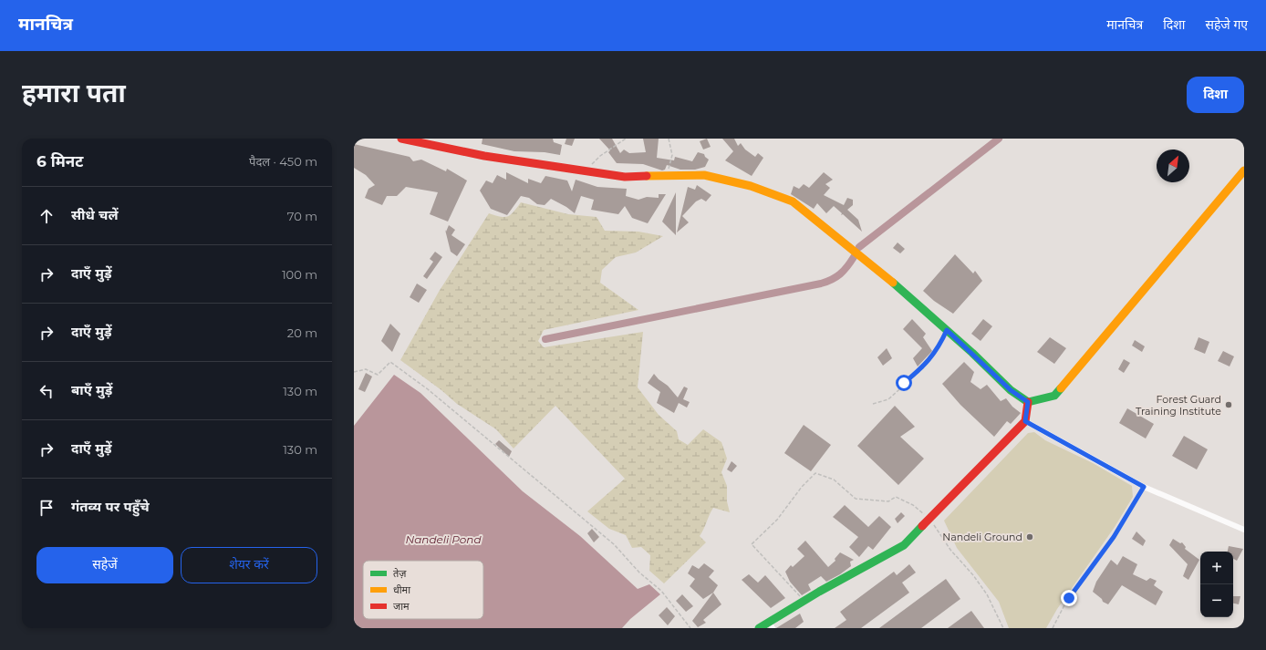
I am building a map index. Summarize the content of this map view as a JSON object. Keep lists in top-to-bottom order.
{
  "water": ["Nandeli Pond"],
  "places": ["Forest Guard Training Institute", "Nandeli Ground"],
  "legend": ["तेज़", "धीमा", "जाम"],
  "north": "top right",
  "page": {
    "header": "मानचित्र",
    "nav": ["मानचित्र", "दिशा", "सहेजे गए"],
    "buttons": [
      "दिशा",
      ["सहेजें", "शेयर करें"]
    ],
    "title": "हमारा पता",
    "heading": ["6 मिनट", "पैदल · 450 m"],
    "list": [
      ["सीधे चलें", "70 m"],
      ["दाएँ मुड़ें", "100 m"],
      ["दाएँ मुड़ें", "20 m"],
      ["बाएँ मुड़ें", "130 m"],
      ["दाएँ मुड़ें", "130 m"],
      "गंतव्य पर पहुँचे"
    ],
    "map_buttons": ["+", "−"]
  }
}
